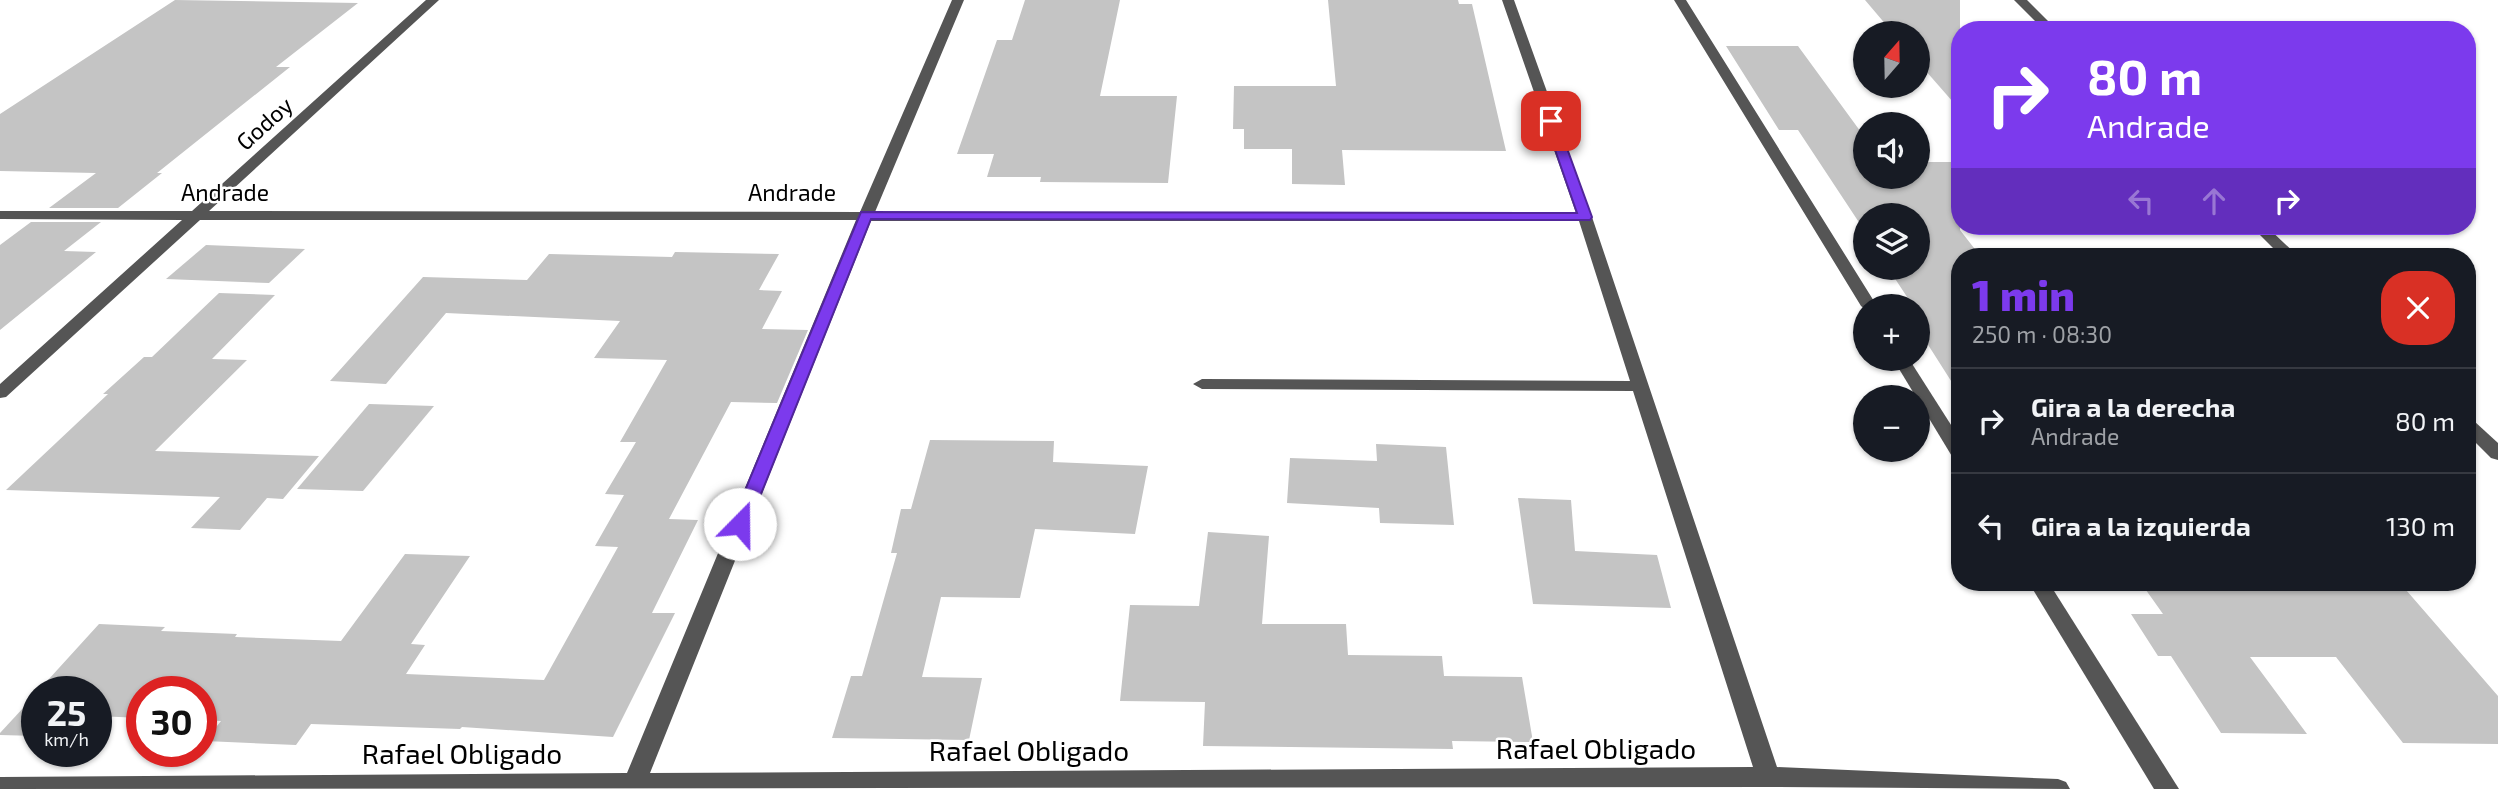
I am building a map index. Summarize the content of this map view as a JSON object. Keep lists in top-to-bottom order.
{
  "streets": {
    "street": ["Godoy", "Andrade", "Rafael Obligado"]
  },
  "crossings": [
    ["Godoy", "Andrade"]
  ],
  "north": "top",
  "page": {
    "map_buttons": ["+", "−"],
    "turn": ["80 m", "Andrade"],
    "heading": ["1 min", "250 m · 08:30"],
    "list": [
      {
        "name": "Gira a la derecha",
        "note": "Andrade",
        "value": "80 m"
      },
      {
        "name": "Gira a la izquierda",
        "value": "130 m"
      }
    ],
    "speed": "25 km/h",
    "limit": "30"
  }
}
